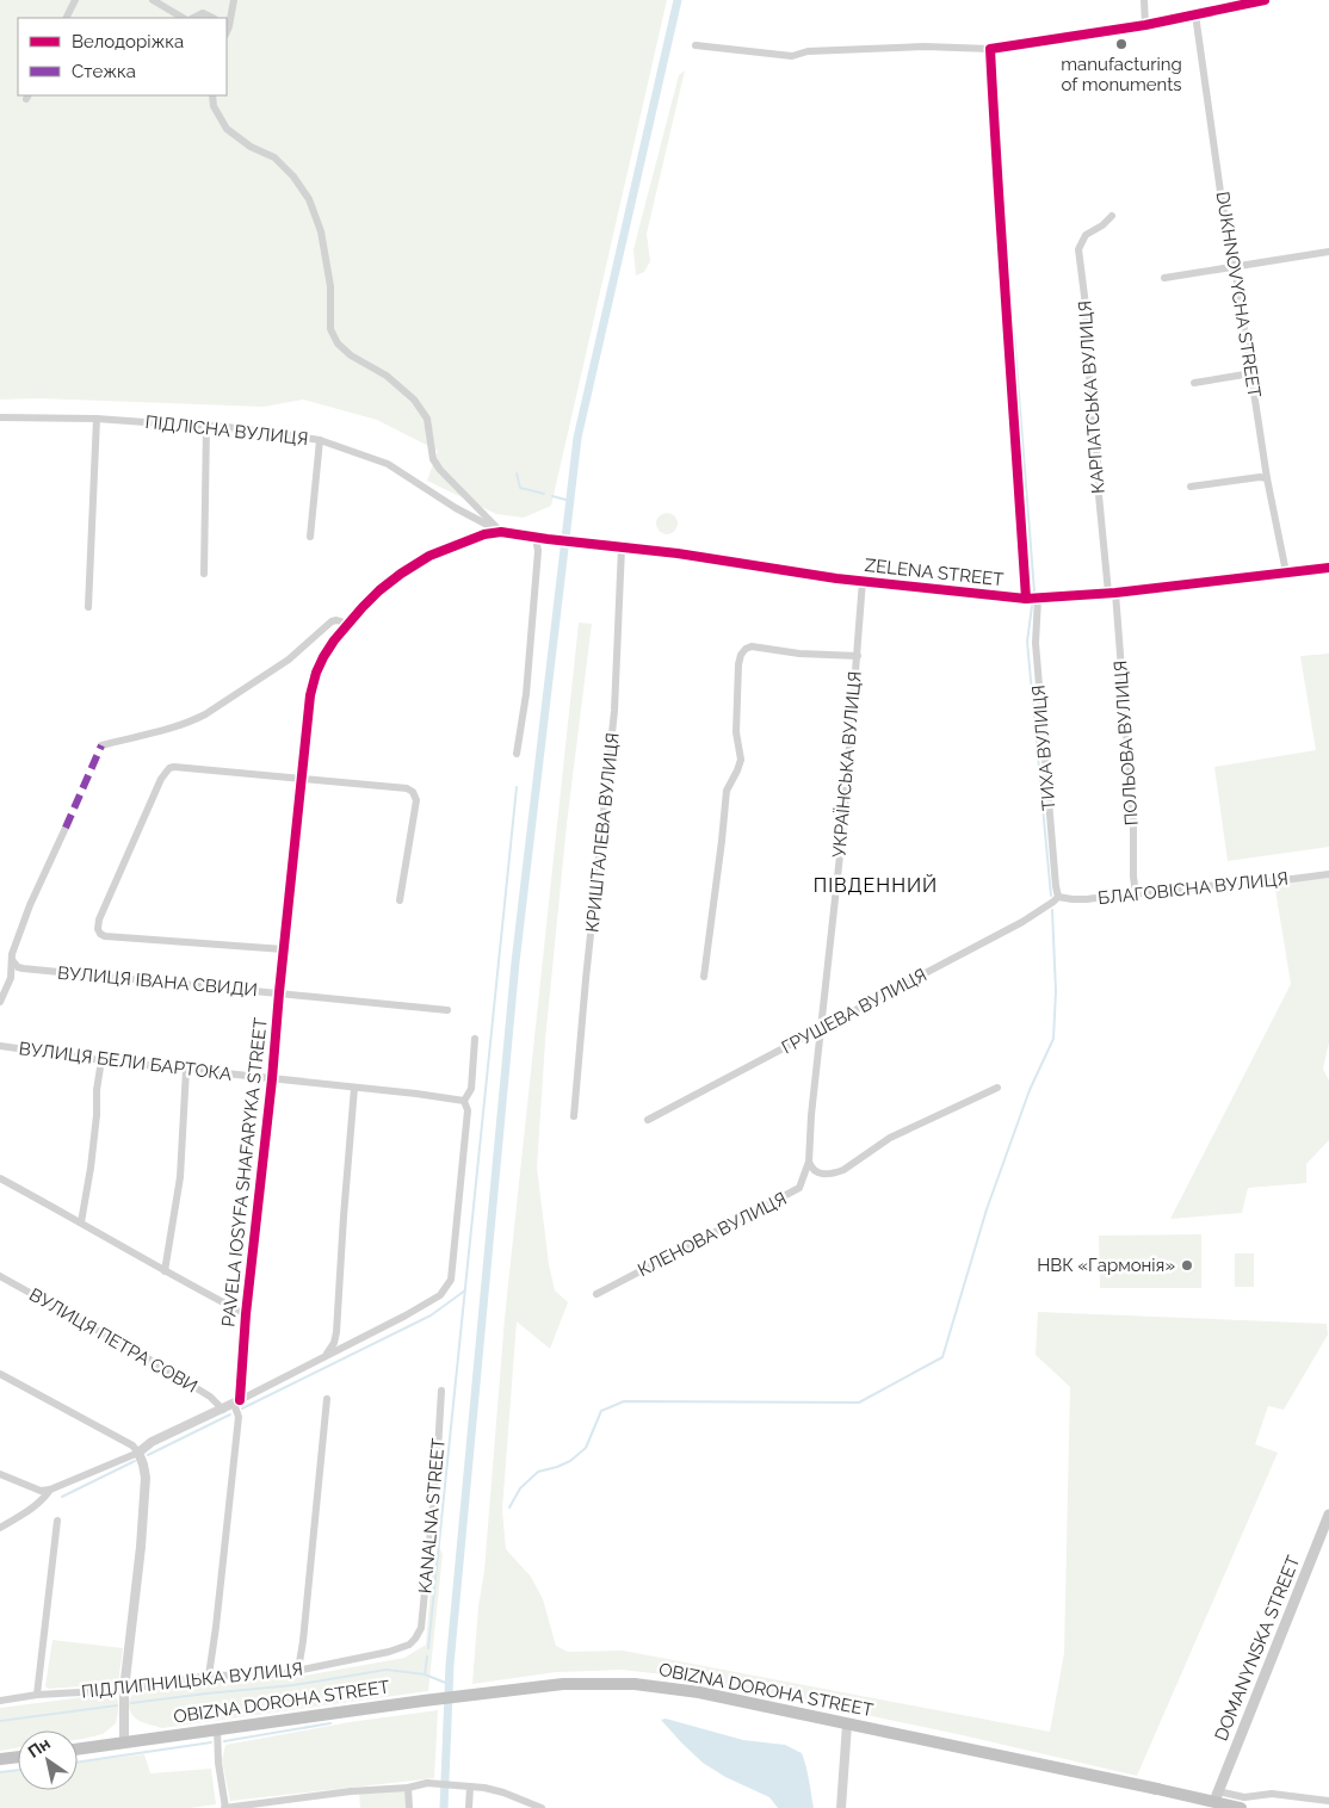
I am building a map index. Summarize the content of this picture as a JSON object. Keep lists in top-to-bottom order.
{
  "streets": {
    "highway": ["OBIZNA DOROHA STREET"],
    "main road": ["DOMANYNSKA STREET"],
    "street": [
      "DUKHNOVYCHA STREET",
      "КАРПАТСЬКА ВУЛИЦЯ",
      "ПІДЛІСНА ВУЛИЦЯ",
      "ZELENA STREET",
      "ПОЛЬОВА ВУЛИЦЯ",
      "ТИХА ВУЛИЦЯ",
      "УКРАЇНСЬКА ВУЛИЦЯ",
      "КРИШТАЛЕВА ВУЛИЦЯ",
      "БЛАГОВІСНА ВУЛИЦЯ",
      "ВУЛИЦЯ ІВАНА СВИДИ",
      "ГРУШЕВА ВУЛИЦЯ",
      "ВУЛИЦЯ БЕЛИ БАРТОКА",
      "PAVELA IOSYFA SHAFARYKA STREET",
      "КЛЕНОВА ВУЛИЦЯ",
      "ВУЛИЦЯ ПЕТРА СОВИ",
      "KANALNA STREET",
      "ПІДЛИПНИЦЬКА ВУЛИЦЯ"
    ]
  },
  "crossings": [
    ["DUKHNOVYCHA STREET", "ZELENA STREET"],
    ["КАРПАТСЬКА ВУЛИЦЯ", "ZELENA STREET"],
    ["КАРПАТСЬКА ВУЛИЦЯ", "ПОЛЬОВА ВУЛИЦЯ"],
    ["ПІДЛІСНА ВУЛИЦЯ", "ZELENA STREET"],
    ["ПІДЛІСНА ВУЛИЦЯ", "PAVELA IOSYFA SHAFARYKA STREET"],
    ["ZELENA STREET", "ПОЛЬОВА ВУЛИЦЯ"],
    ["ZELENA STREET", "ТИХА ВУЛИЦЯ"],
    ["ZELENA STREET", "УКРАЇНСЬКА ВУЛИЦЯ"],
    ["ZELENA STREET", "КРИШТАЛЕВА ВУЛИЦЯ"],
    ["ZELENA STREET", "PAVELA IOSYFA SHAFARYKA STREET"],
    ["ПОЛЬОВА ВУЛИЦЯ", "БЛАГОВІСНА ВУЛИЦЯ"],
    ["ТИХА ВУЛИЦЯ", "БЛАГОВІСНА ВУЛИЦЯ"],
    ["ТИХА ВУЛИЦЯ", "ГРУШЕВА ВУЛИЦЯ"],
    ["УКРАЇНСЬКА ВУЛИЦЯ", "ГРУШЕВА ВУЛИЦЯ"],
    ["УКРАЇНСЬКА ВУЛИЦЯ", "КЛЕНОВА ВУЛИЦЯ"],
    ["БЛАГОВІСНА ВУЛИЦЯ", "ГРУШЕВА ВУЛИЦЯ"],
    ["ВУЛИЦЯ ІВАНА СВИДИ", "PAVELA IOSYFA SHAFARYKA STREET"],
    ["ВУЛИЦЯ БЕЛИ БАРТОКА", "PAVELA IOSYFA SHAFARYKA STREET"],
    ["PAVELA IOSYFA SHAFARYKA STREET", "ПІДЛИПНИЦЬКА ВУЛИЦЯ"],
    ["KANALNA STREET", "ПІДЛИПНИЦЬКА ВУЛИЦЯ"]
  ],
  "districts": ["ПІВДЕННИЙ"],
  "places": ["manufacturing of monuments", "НВК «Гармонія»"],
  "legend": ["Велодоріжка", "Стежка"],
  "north": "top left"
}
